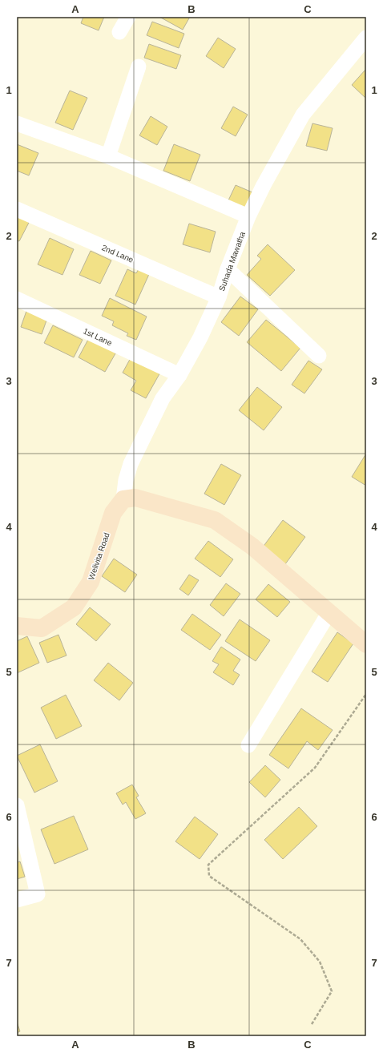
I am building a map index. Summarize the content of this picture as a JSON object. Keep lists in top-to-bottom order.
{
  "streets": {
    "street": [
      "2nd Lane",
      "Suhada Mawatha",
      "1st Lane",
      "Welivita Road"
    ]
  },
  "crossings": [
    ["2nd Lane", "Suhada Mawatha"],
    ["Suhada Mawatha", "1st Lane"],
    ["Suhada Mawatha", "Welivita Road"]
  ],
  "grid": {
    "columns": ["A", "B", "C"],
    "rows": [
      "1",
      "2",
      "3",
      "4",
      "5",
      "6",
      "7"
    ]
  }
}
